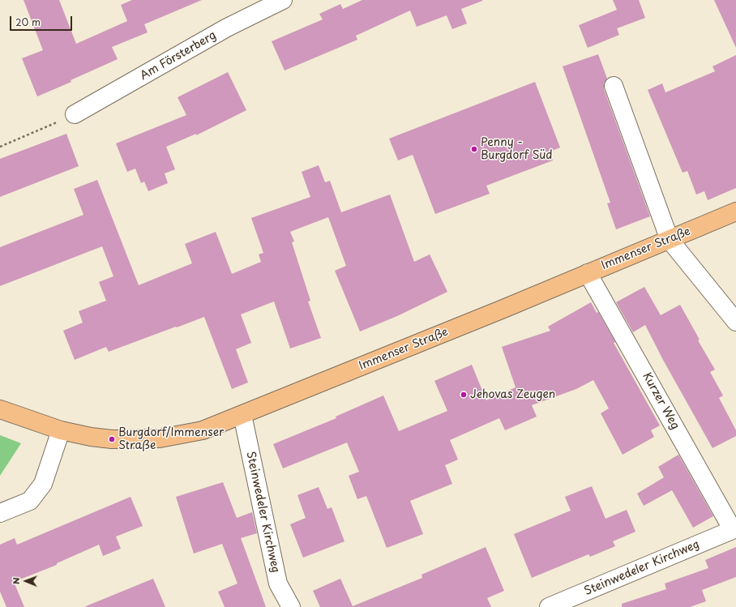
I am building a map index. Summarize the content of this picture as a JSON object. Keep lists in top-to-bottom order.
{
  "streets": {
    "main road": ["Immenser Straße"],
    "street": ["Am Försterberg", "Kurzer Weg", "Steinwedeler Kirchweg"]
  },
  "crossings": [
    ["Immenser Straße", "Kurzer Weg"],
    ["Immenser Straße", "Steinwedeler Kirchweg"],
    ["Kurzer Weg", "Steinwedeler Kirchweg"]
  ],
  "places": ["Penny - Burgdorf Süd", "Jehovas Zeugen", "Burgdorf/Immenser Straße"],
  "scale_bar": "20 m",
  "north": "left"
}
